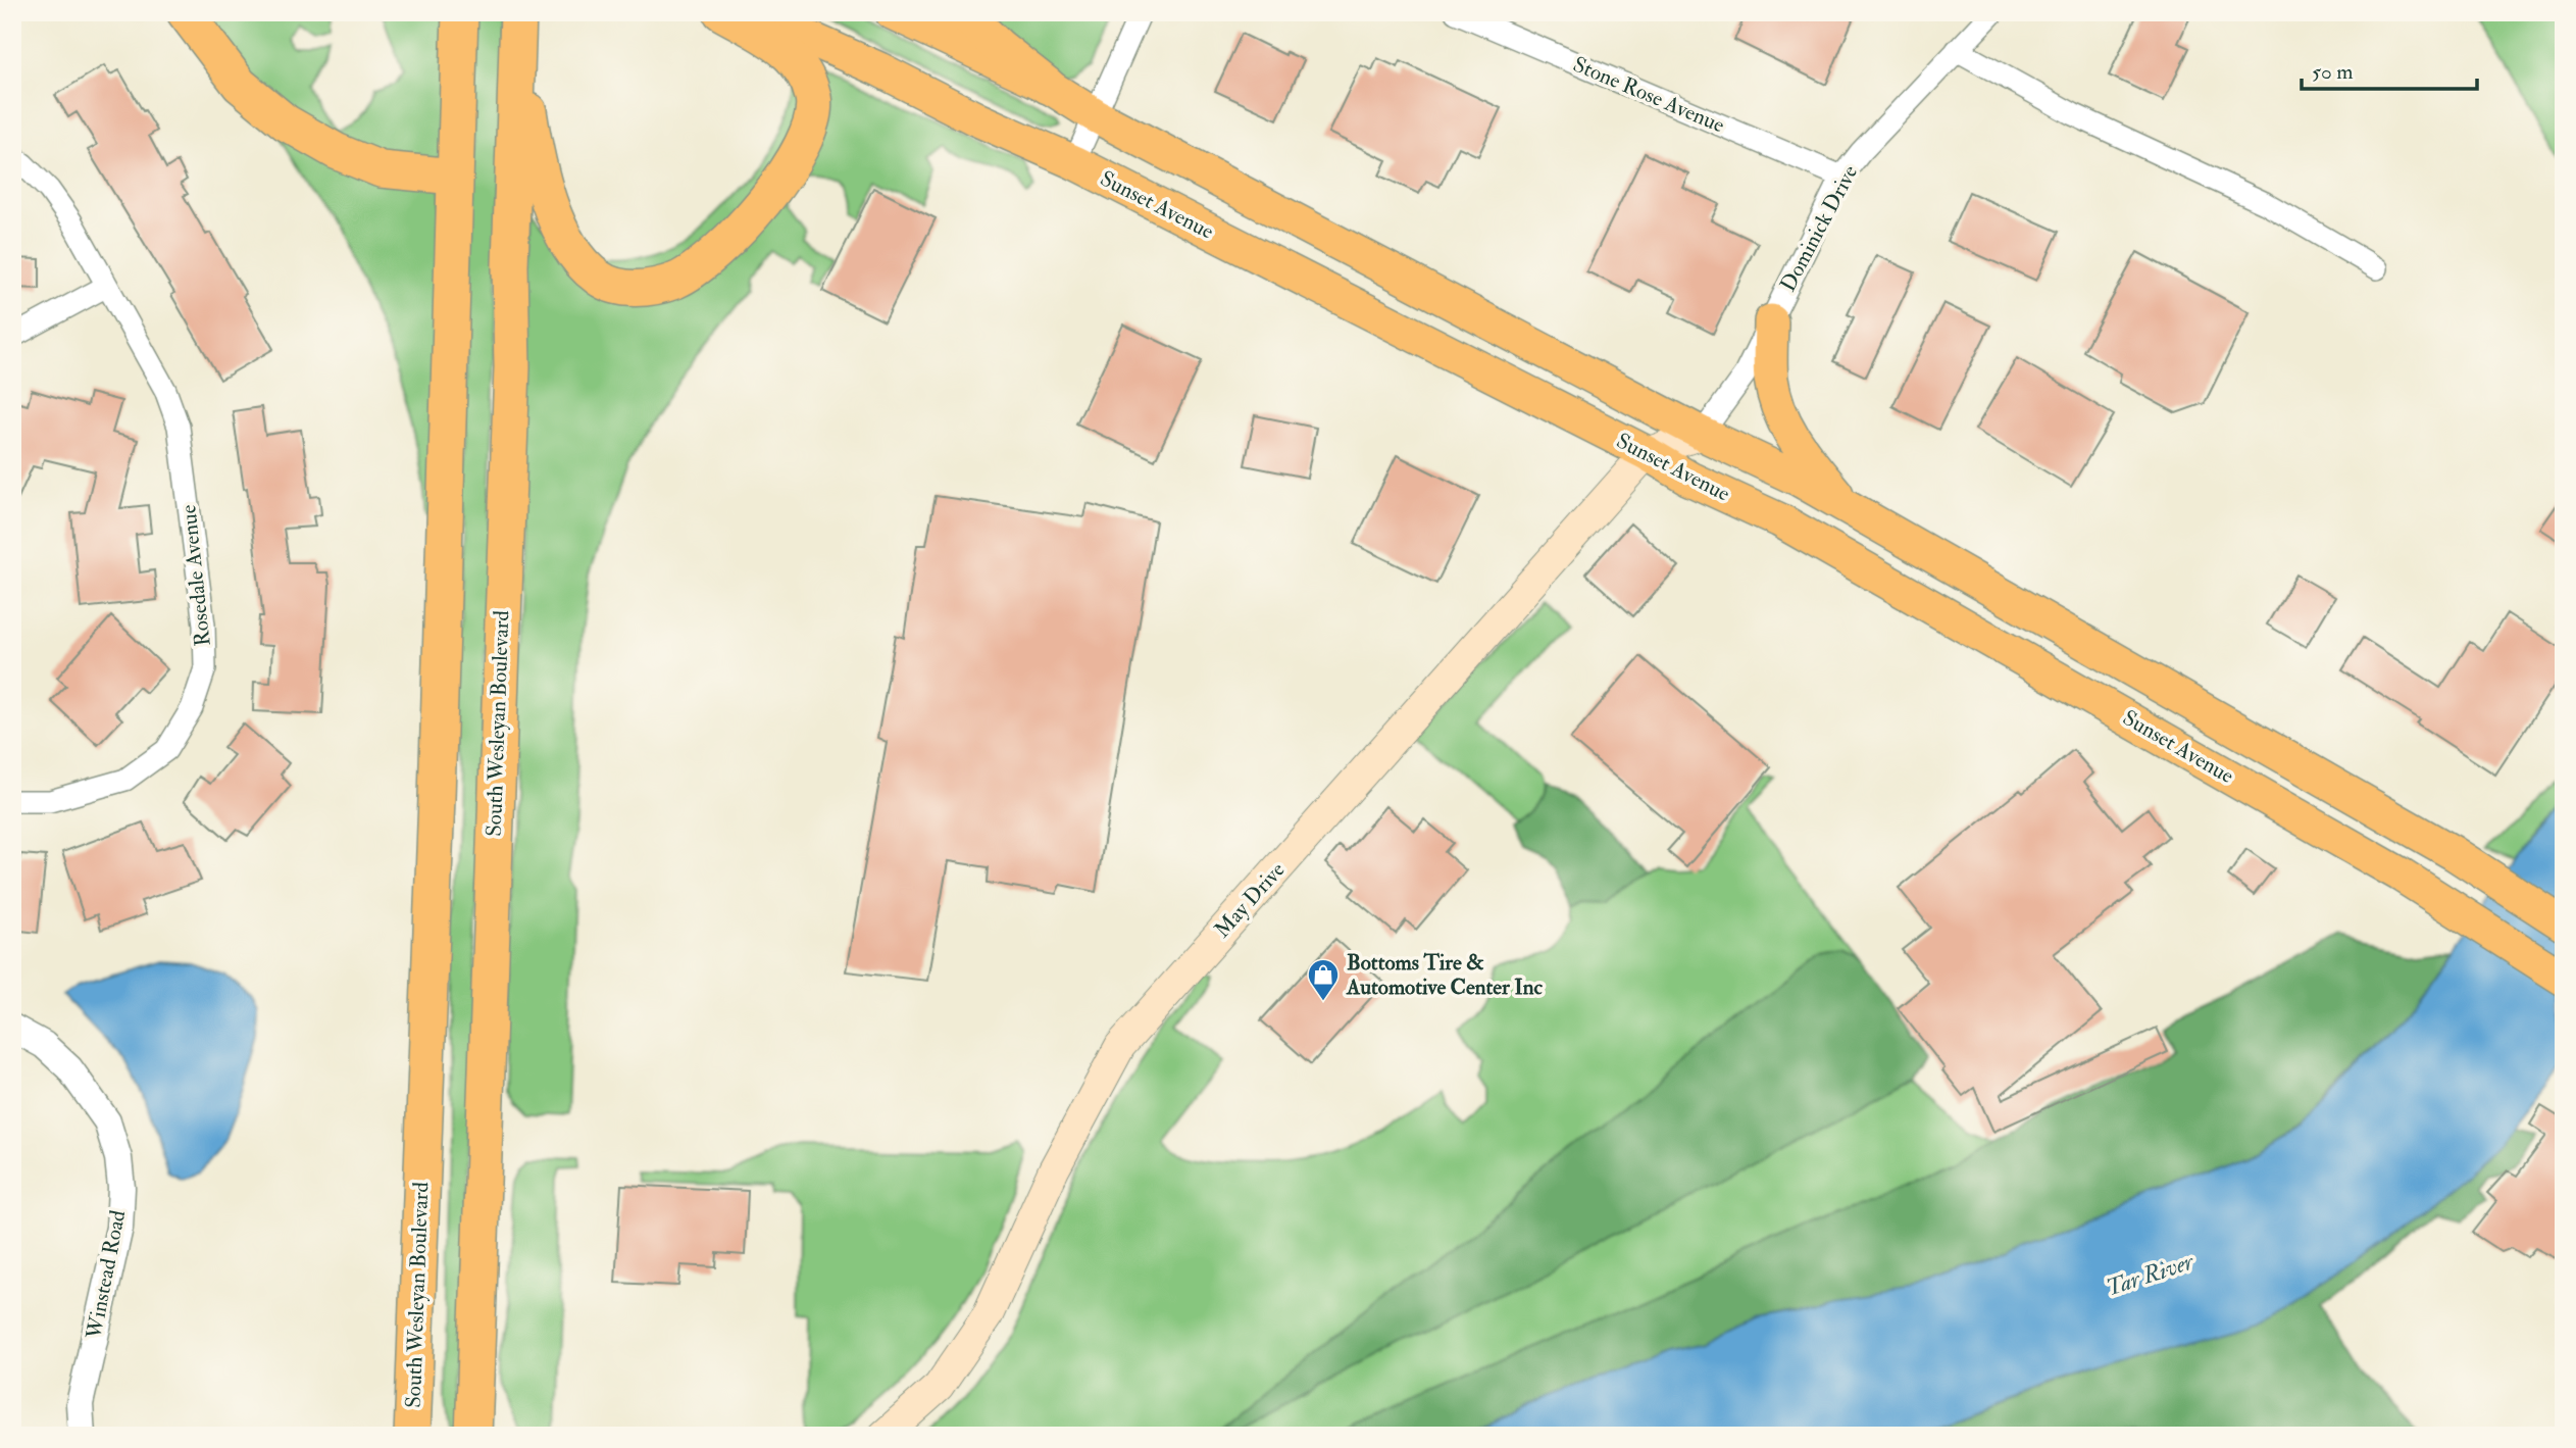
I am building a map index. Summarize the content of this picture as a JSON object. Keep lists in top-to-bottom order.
{
  "streets": {
    "highway": ["South Wesleyan Boulevard"],
    "main road": ["Sunset Avenue", "May Drive"],
    "street": [
      "Stone Rose Avenue",
      "Dominick Drive",
      "Rosedale Avenue",
      "Winstead Road"
    ]
  },
  "crossings": [
    ["Stone Rose Avenue", "Dominick Drive"],
    ["Sunset Avenue", "Dominick Drive"],
    ["Sunset Avenue", "May Drive"],
    ["Dominick Drive", "May Drive"]
  ],
  "water": ["Tar River"],
  "places": {
    "shop": ["Bottoms Tire & Automotive Center Inc"]
  },
  "scale_bar": "50 m"
}
